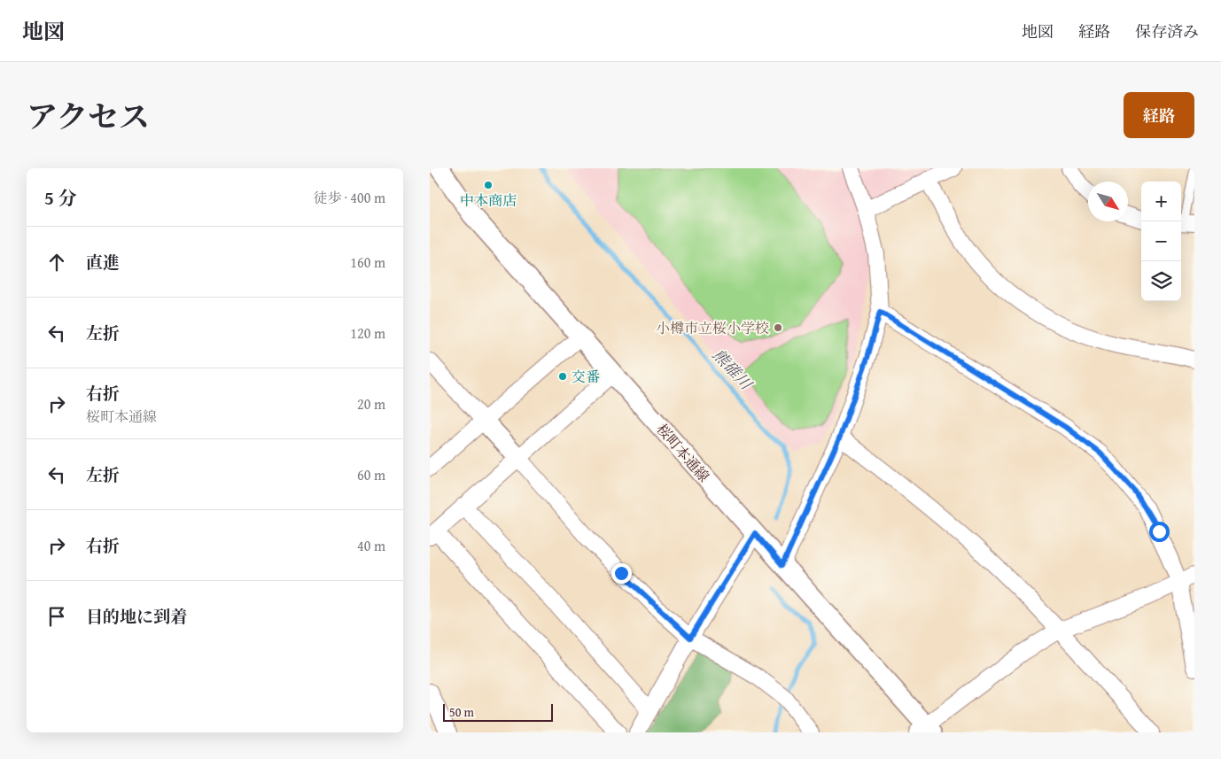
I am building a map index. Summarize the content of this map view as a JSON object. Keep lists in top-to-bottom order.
{
  "streets": {
    "street": ["桜町本通線"]
  },
  "water": ["熊碓川"],
  "places": ["中本商店", "小樽市立桜小学校", "交番"],
  "scale_bar": "50 m",
  "north": "bottom right",
  "page": {
    "header": "地図",
    "nav": ["地図", "経路", "保存済み"],
    "title": "アクセス",
    "buttons": "経路",
    "heading": ["5 分", "徒歩 · 400 m"],
    "map_buttons": ["+", "−"],
    "list": [
      ["直進", "160 m"],
      ["左折", "120 m"],
      ["右折", "桜町本通線", "20 m"],
      ["左折", "60 m"],
      ["右折", "40 m"],
      "目的地に到着"
    ],
    "scale": "50 m"
  }
}
